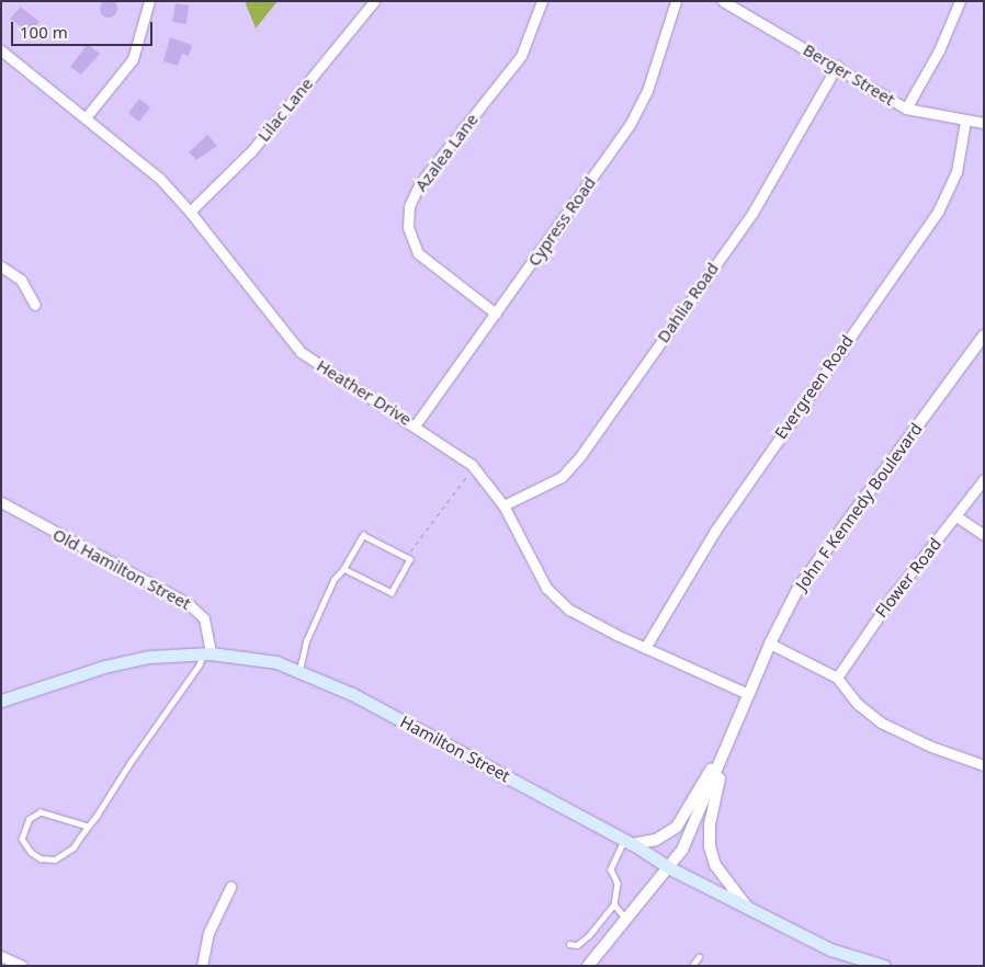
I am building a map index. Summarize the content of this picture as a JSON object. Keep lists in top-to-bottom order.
{
  "streets": {
    "main road": ["Hamilton Street"],
    "street": [
      "Berger Street",
      "Lilac Lane",
      "Azalea Lane",
      "Cypress Road",
      "Dahlia Road",
      "Evergreen Road",
      "Heather Drive",
      "John F Kennedy Boulevard",
      "Old Hamilton Street",
      "Flower Road"
    ]
  },
  "crossings": [
    ["Berger Street", "Dahlia Road"],
    ["Berger Street", "Evergreen Road"],
    ["Lilac Lane", "Heather Drive"],
    ["Azalea Lane", "Cypress Road"],
    ["Cypress Road", "Heather Drive"],
    ["Dahlia Road", "Heather Drive"],
    ["Evergreen Road", "Heather Drive"],
    ["Heather Drive", "John F Kennedy Boulevard"],
    ["John F Kennedy Boulevard", "Hamilton Street"],
    ["Old Hamilton Street", "Hamilton Street"]
  ],
  "scale_bar": "100 m"
}
